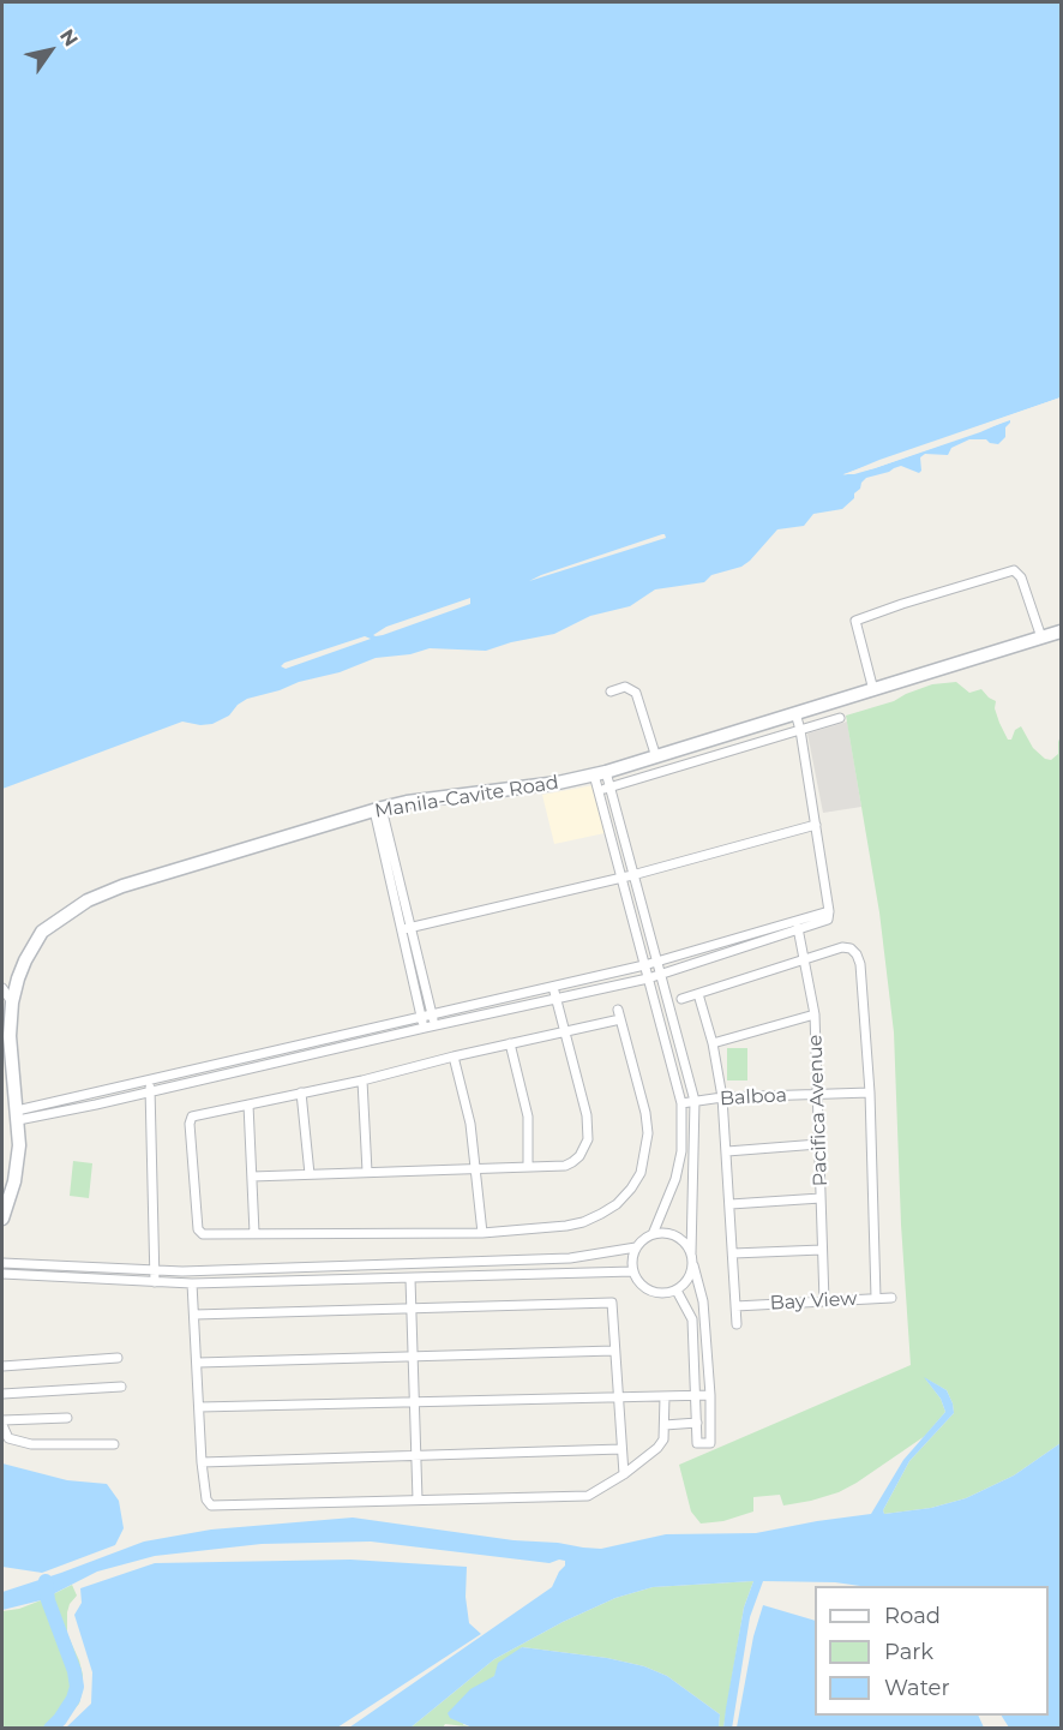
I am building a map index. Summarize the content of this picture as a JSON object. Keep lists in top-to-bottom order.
{
  "streets": {
    "main road": ["Manila-Cavite Road"],
    "street": ["Balboa", "Pacifica Avenue", "Bay View"]
  },
  "crossings": [
    ["Balboa", "Pacifica Avenue"],
    ["Pacifica Avenue", "Bay View"]
  ],
  "legend": ["Road", "Park", "Water"],
  "north": "top right"
}
